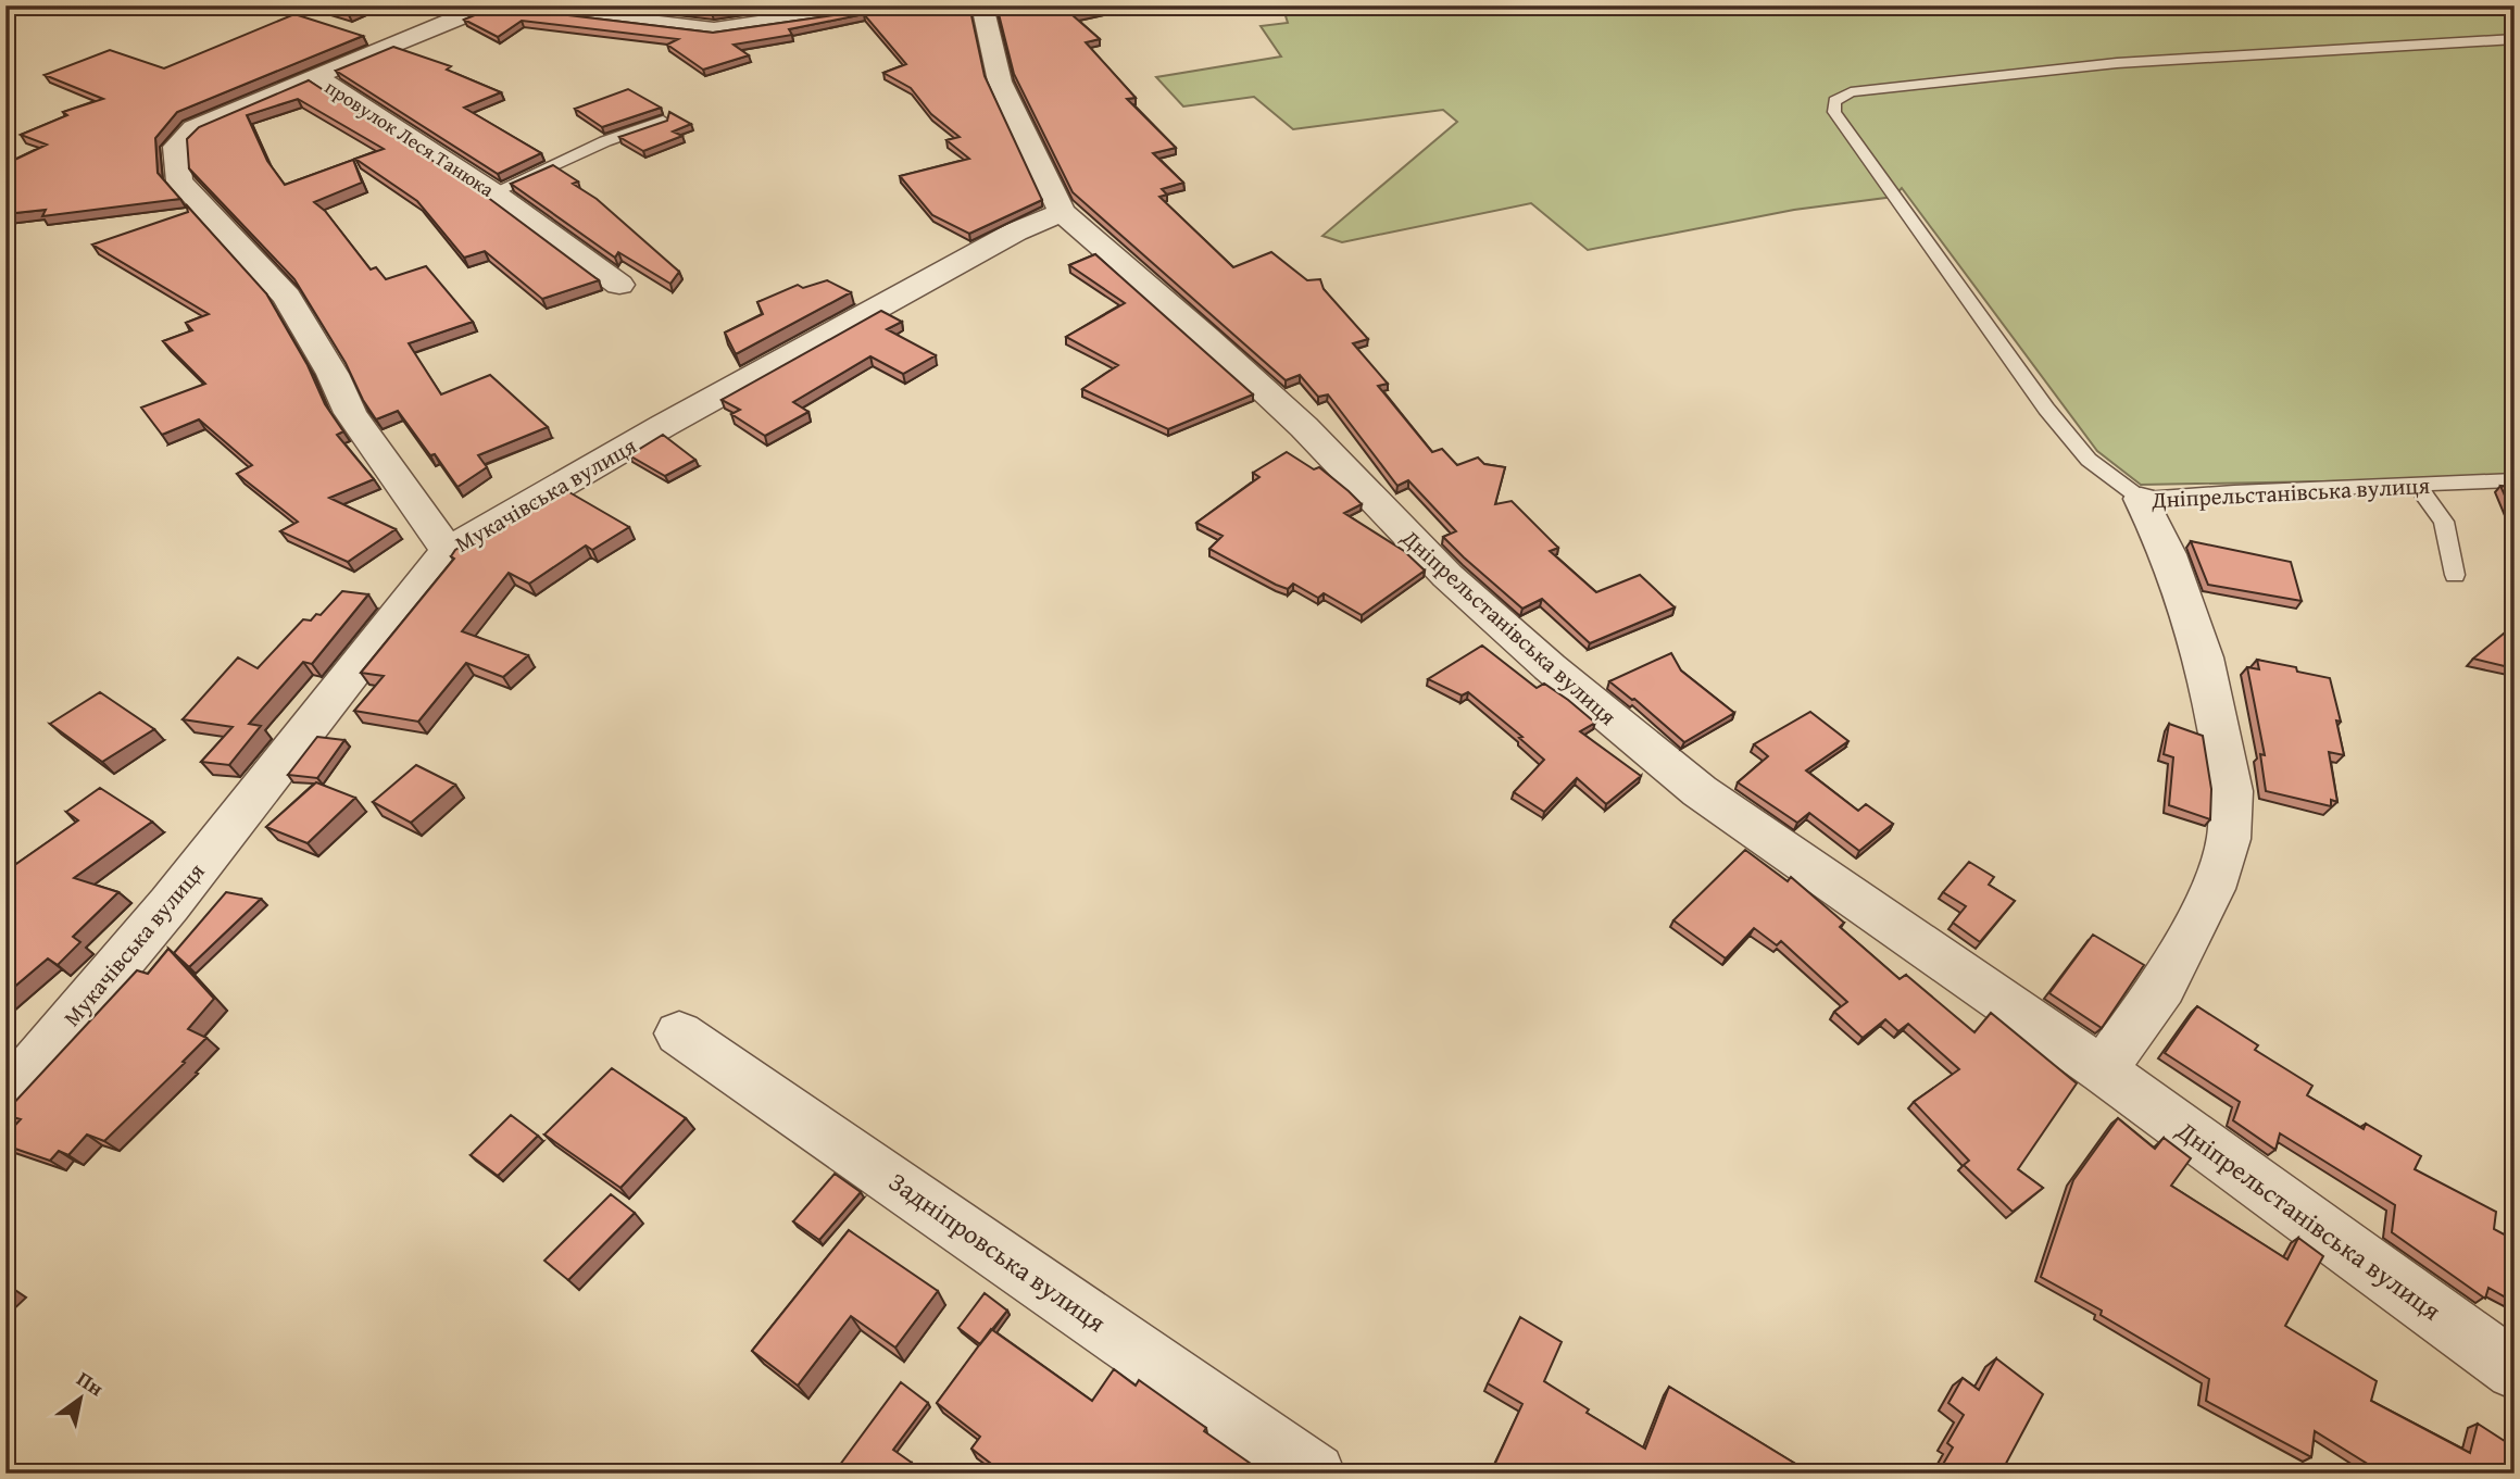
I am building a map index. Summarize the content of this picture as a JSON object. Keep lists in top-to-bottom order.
{
  "streets": {
    "street": [
      "провулок Леся Танюка",
      "Дніпрельстанівська вулиця",
      "Мукачівська вулиця",
      "Задніпровська вулиця"
    ]
  },
  "crossings": [
    ["Дніпрельстанівська вулиця", "Мукачівська вулиця"]
  ],
  "north": "top right"
}
